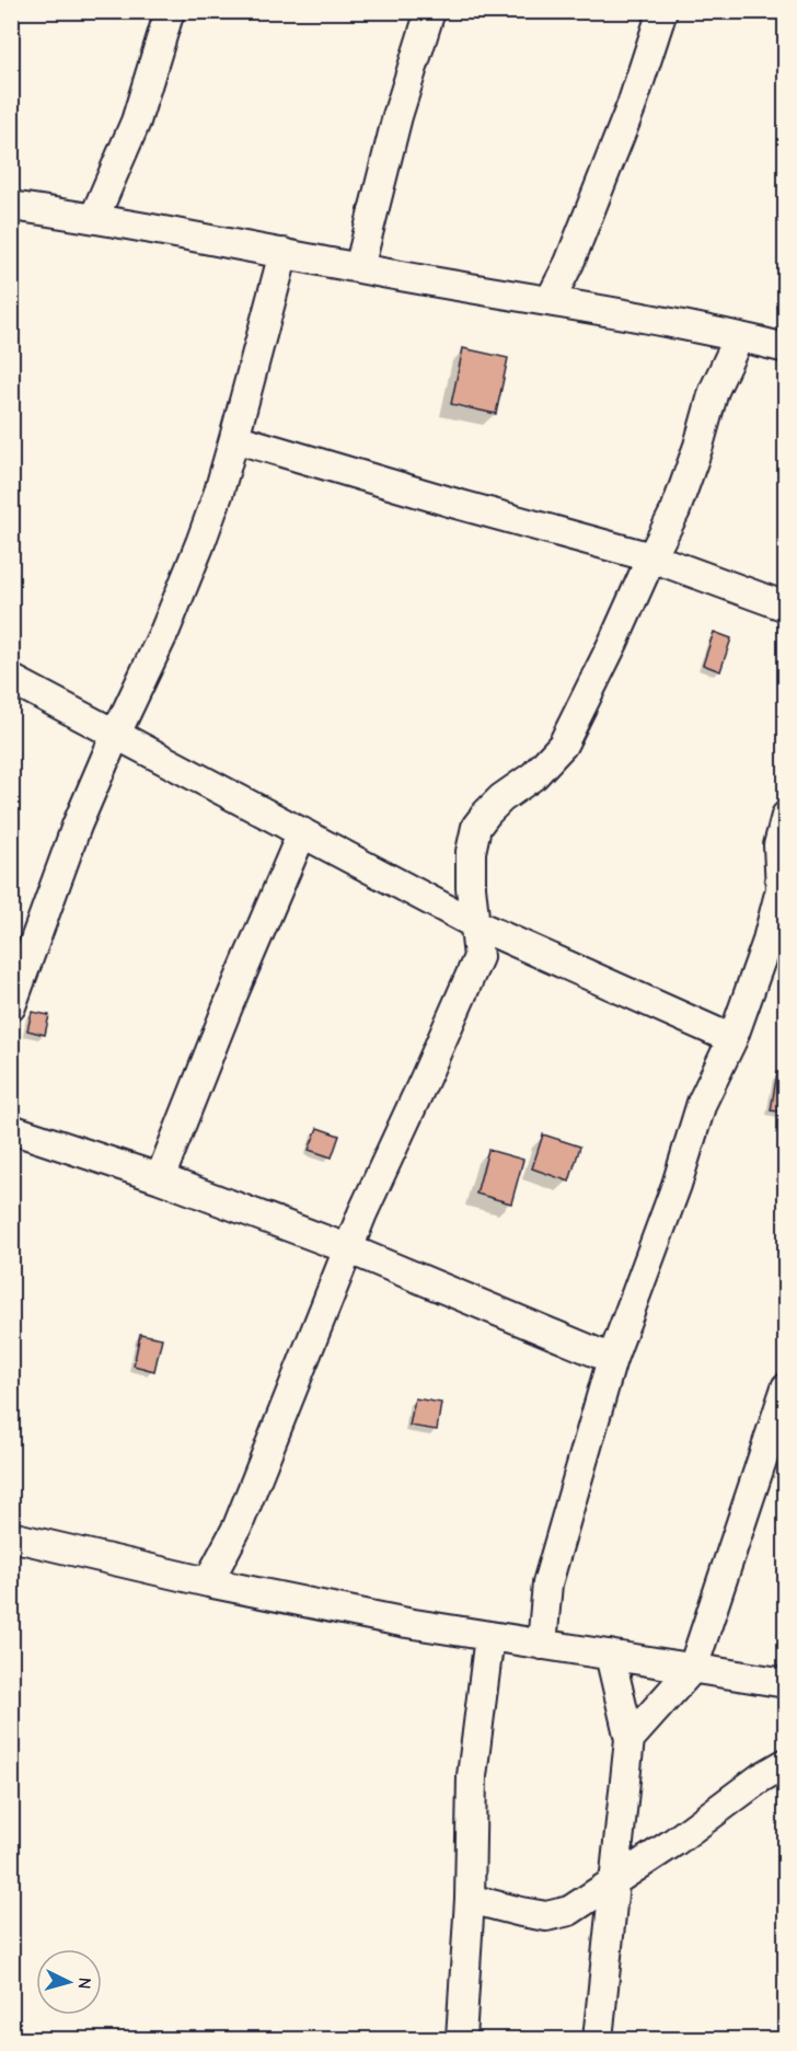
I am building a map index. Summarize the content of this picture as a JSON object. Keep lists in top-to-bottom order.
{
  "north": "right"
}
